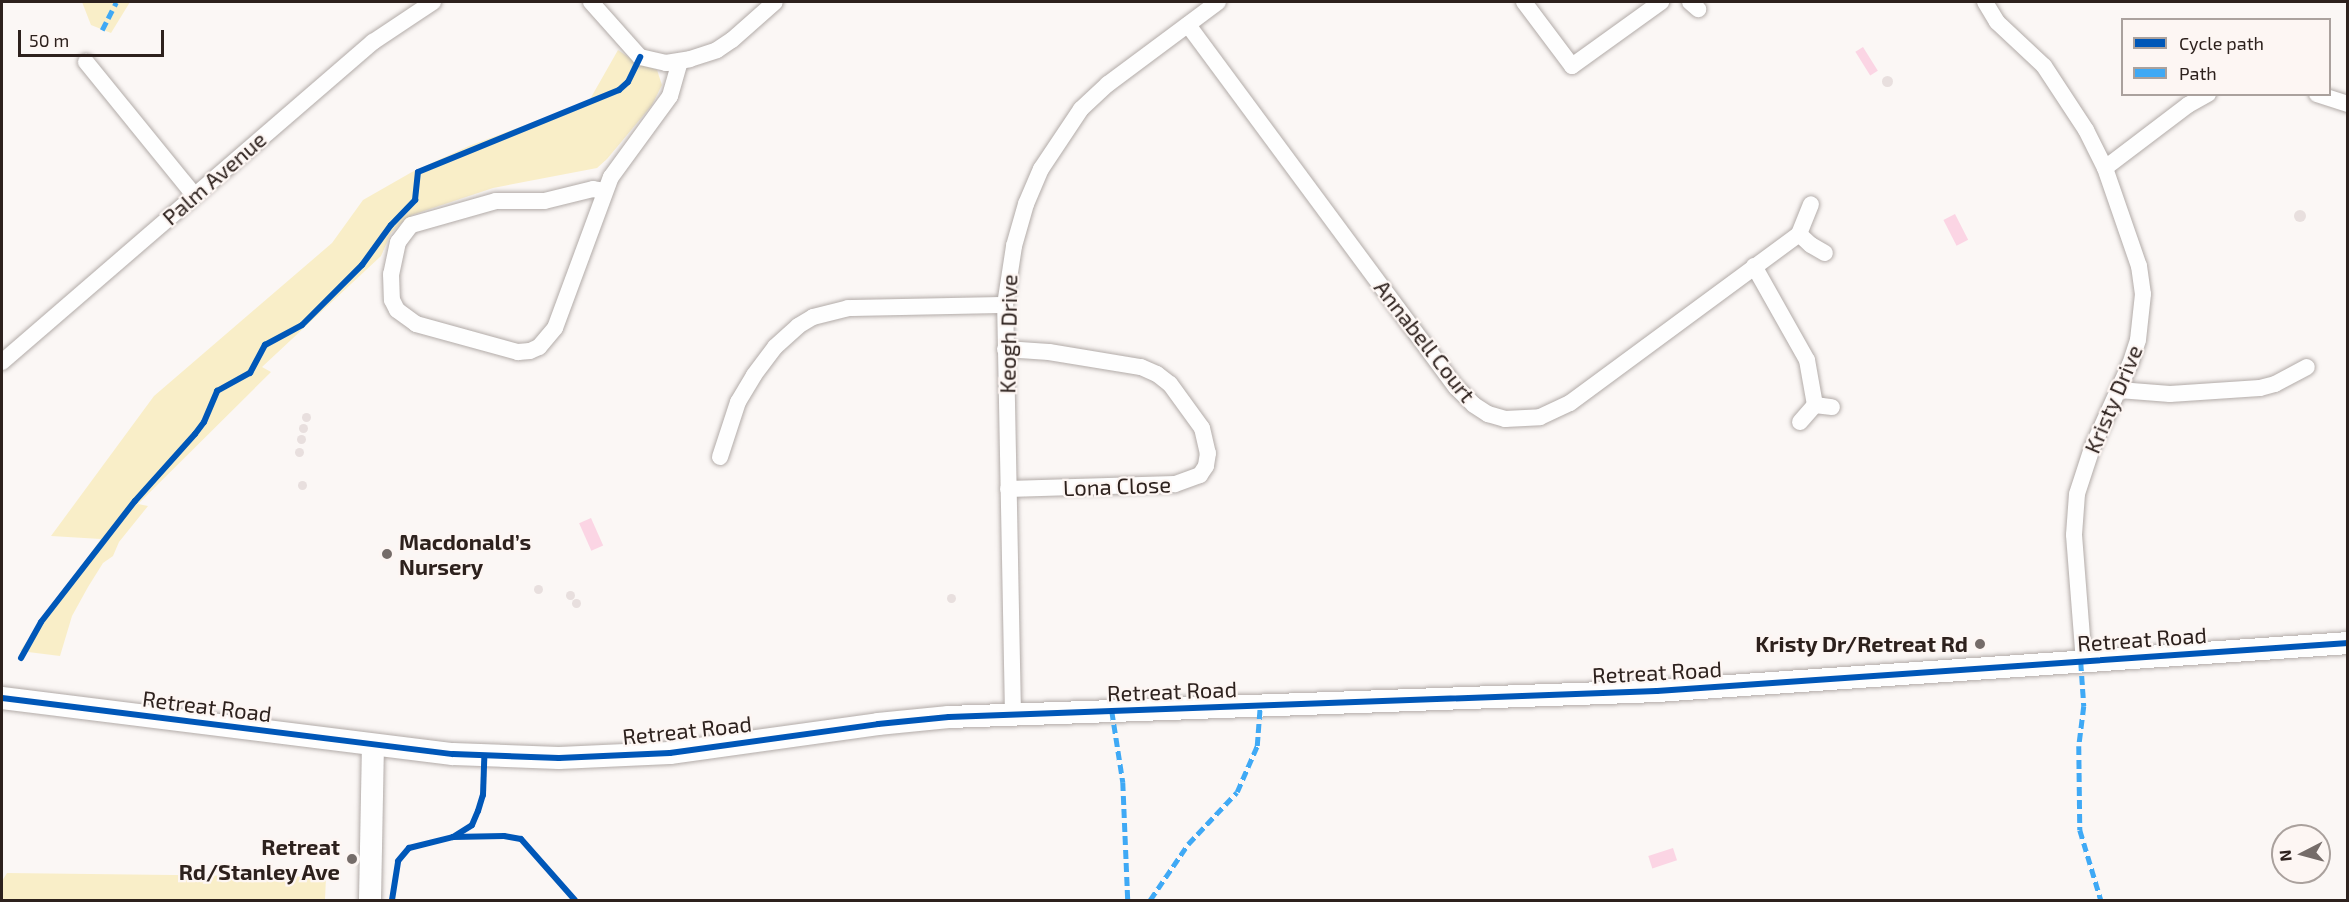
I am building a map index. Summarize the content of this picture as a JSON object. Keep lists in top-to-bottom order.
{
  "streets": {
    "street": [
      "Palm Avenue",
      "Keogh Drive",
      "Annabell Court",
      "Kristy Drive",
      "Lona Close",
      "Retreat Road"
    ]
  },
  "crossings": [
    ["Keogh Drive", "Annabell Court"],
    ["Keogh Drive", "Lona Close"],
    ["Keogh Drive", "Retreat Road"],
    ["Kristy Drive", "Retreat Road"]
  ],
  "places": ["Macdonald’s Nursery", "Kristy Dr/Retreat Rd", "Retreat Rd/Stanley Ave"],
  "legend": ["Cycle path", "Path"],
  "scale_bar": "50 m",
  "north": "left"
}
